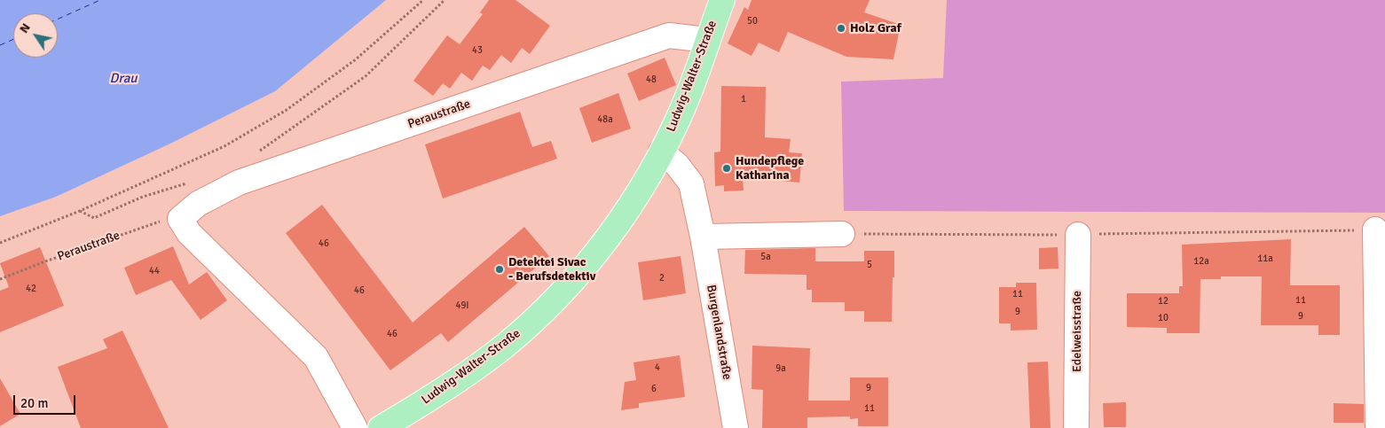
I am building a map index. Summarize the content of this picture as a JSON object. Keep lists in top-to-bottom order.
{
  "streets": {
    "main road": ["Ludwig-Walter-Straße"],
    "street": ["Peraustraße", "Edelweisstraße", "Burgenlandstraße"]
  },
  "crossings": [
    ["Ludwig-Walter-Straße", "Peraustraße"],
    ["Ludwig-Walter-Straße", "Burgenlandstraße"]
  ],
  "water": ["Drau"],
  "places": ["Holz Graf", "Hundepflege Katharina", "Detektei Sivac - Berufsdetektiv"],
  "house_numbers": [
    "50",
    "43",
    "48",
    "1",
    "48a",
    "46",
    "5a",
    "11a",
    "12a",
    "5",
    "44",
    "2",
    "42",
    "46",
    "11",
    "11",
    "12",
    "49I",
    "9",
    "9",
    "10",
    "46",
    "4",
    "9a",
    "9",
    "6",
    "11"
  ],
  "scale_bar": "20 m",
  "north": "top left"
}
